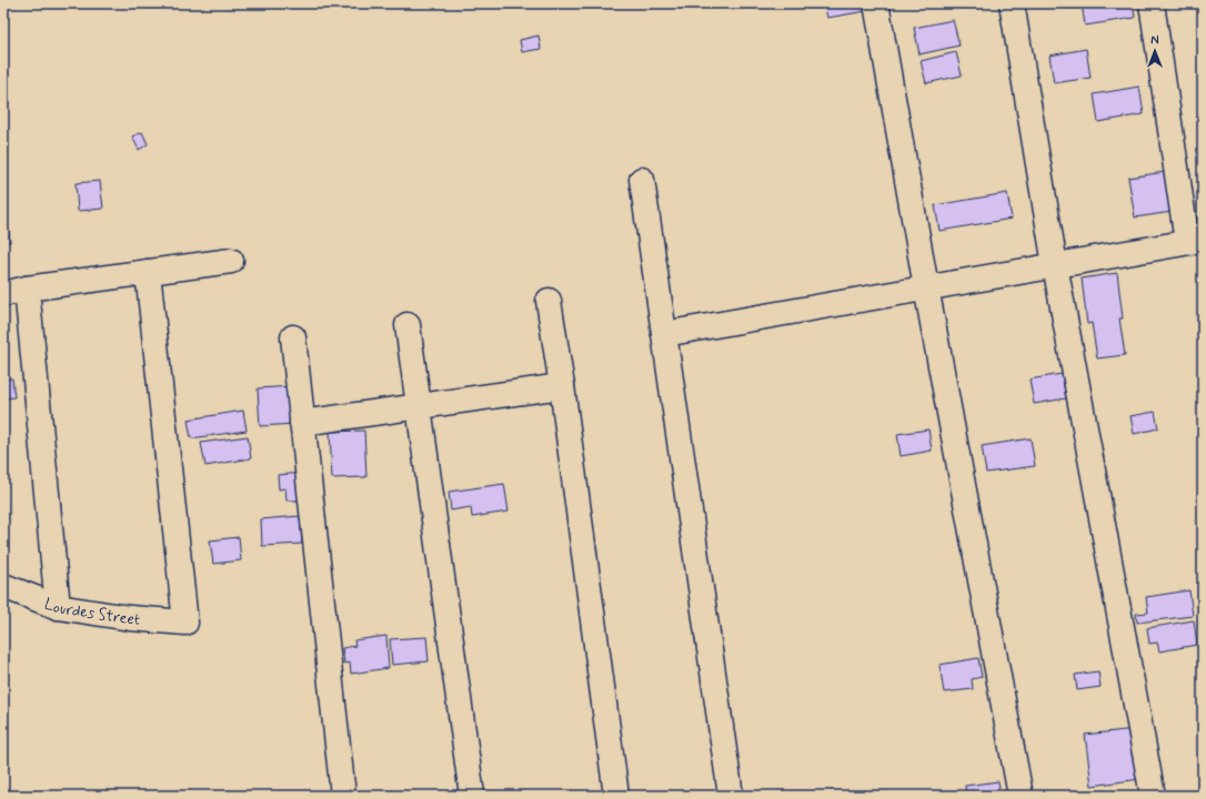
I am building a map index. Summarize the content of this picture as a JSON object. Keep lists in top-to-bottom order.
{
  "streets": {
    "street": ["Lourdes Street"]
  },
  "north": "top"
}
